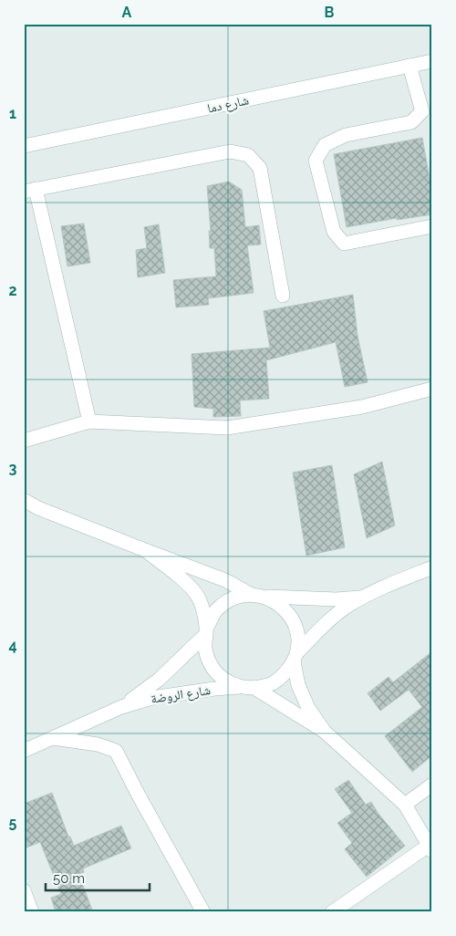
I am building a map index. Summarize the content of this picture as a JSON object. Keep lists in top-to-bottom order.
{
  "streets": {
    "street": ["شارع دما", "شارع الروضة"]
  },
  "scale_bar": "50 m",
  "grid": {
    "columns": ["A", "B"],
    "rows": [
      "1",
      "2",
      "3",
      "4",
      "5"
    ]
  }
}
